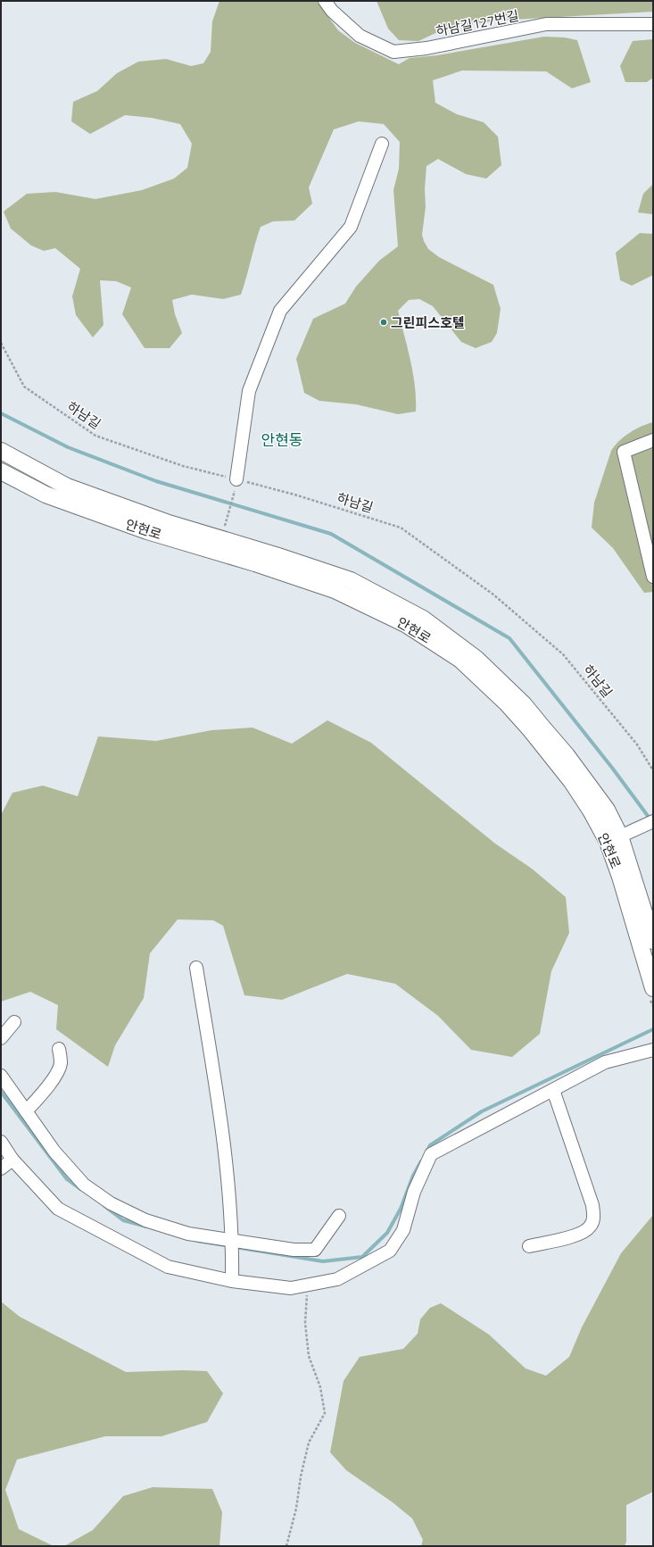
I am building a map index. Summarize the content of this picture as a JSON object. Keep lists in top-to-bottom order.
{
  "streets": {
    "street": ["하남길127번길", "안현로"],
    "path": ["하남길"]
  },
  "districts": ["안현동"],
  "places": ["그린피스호텔"]
}
